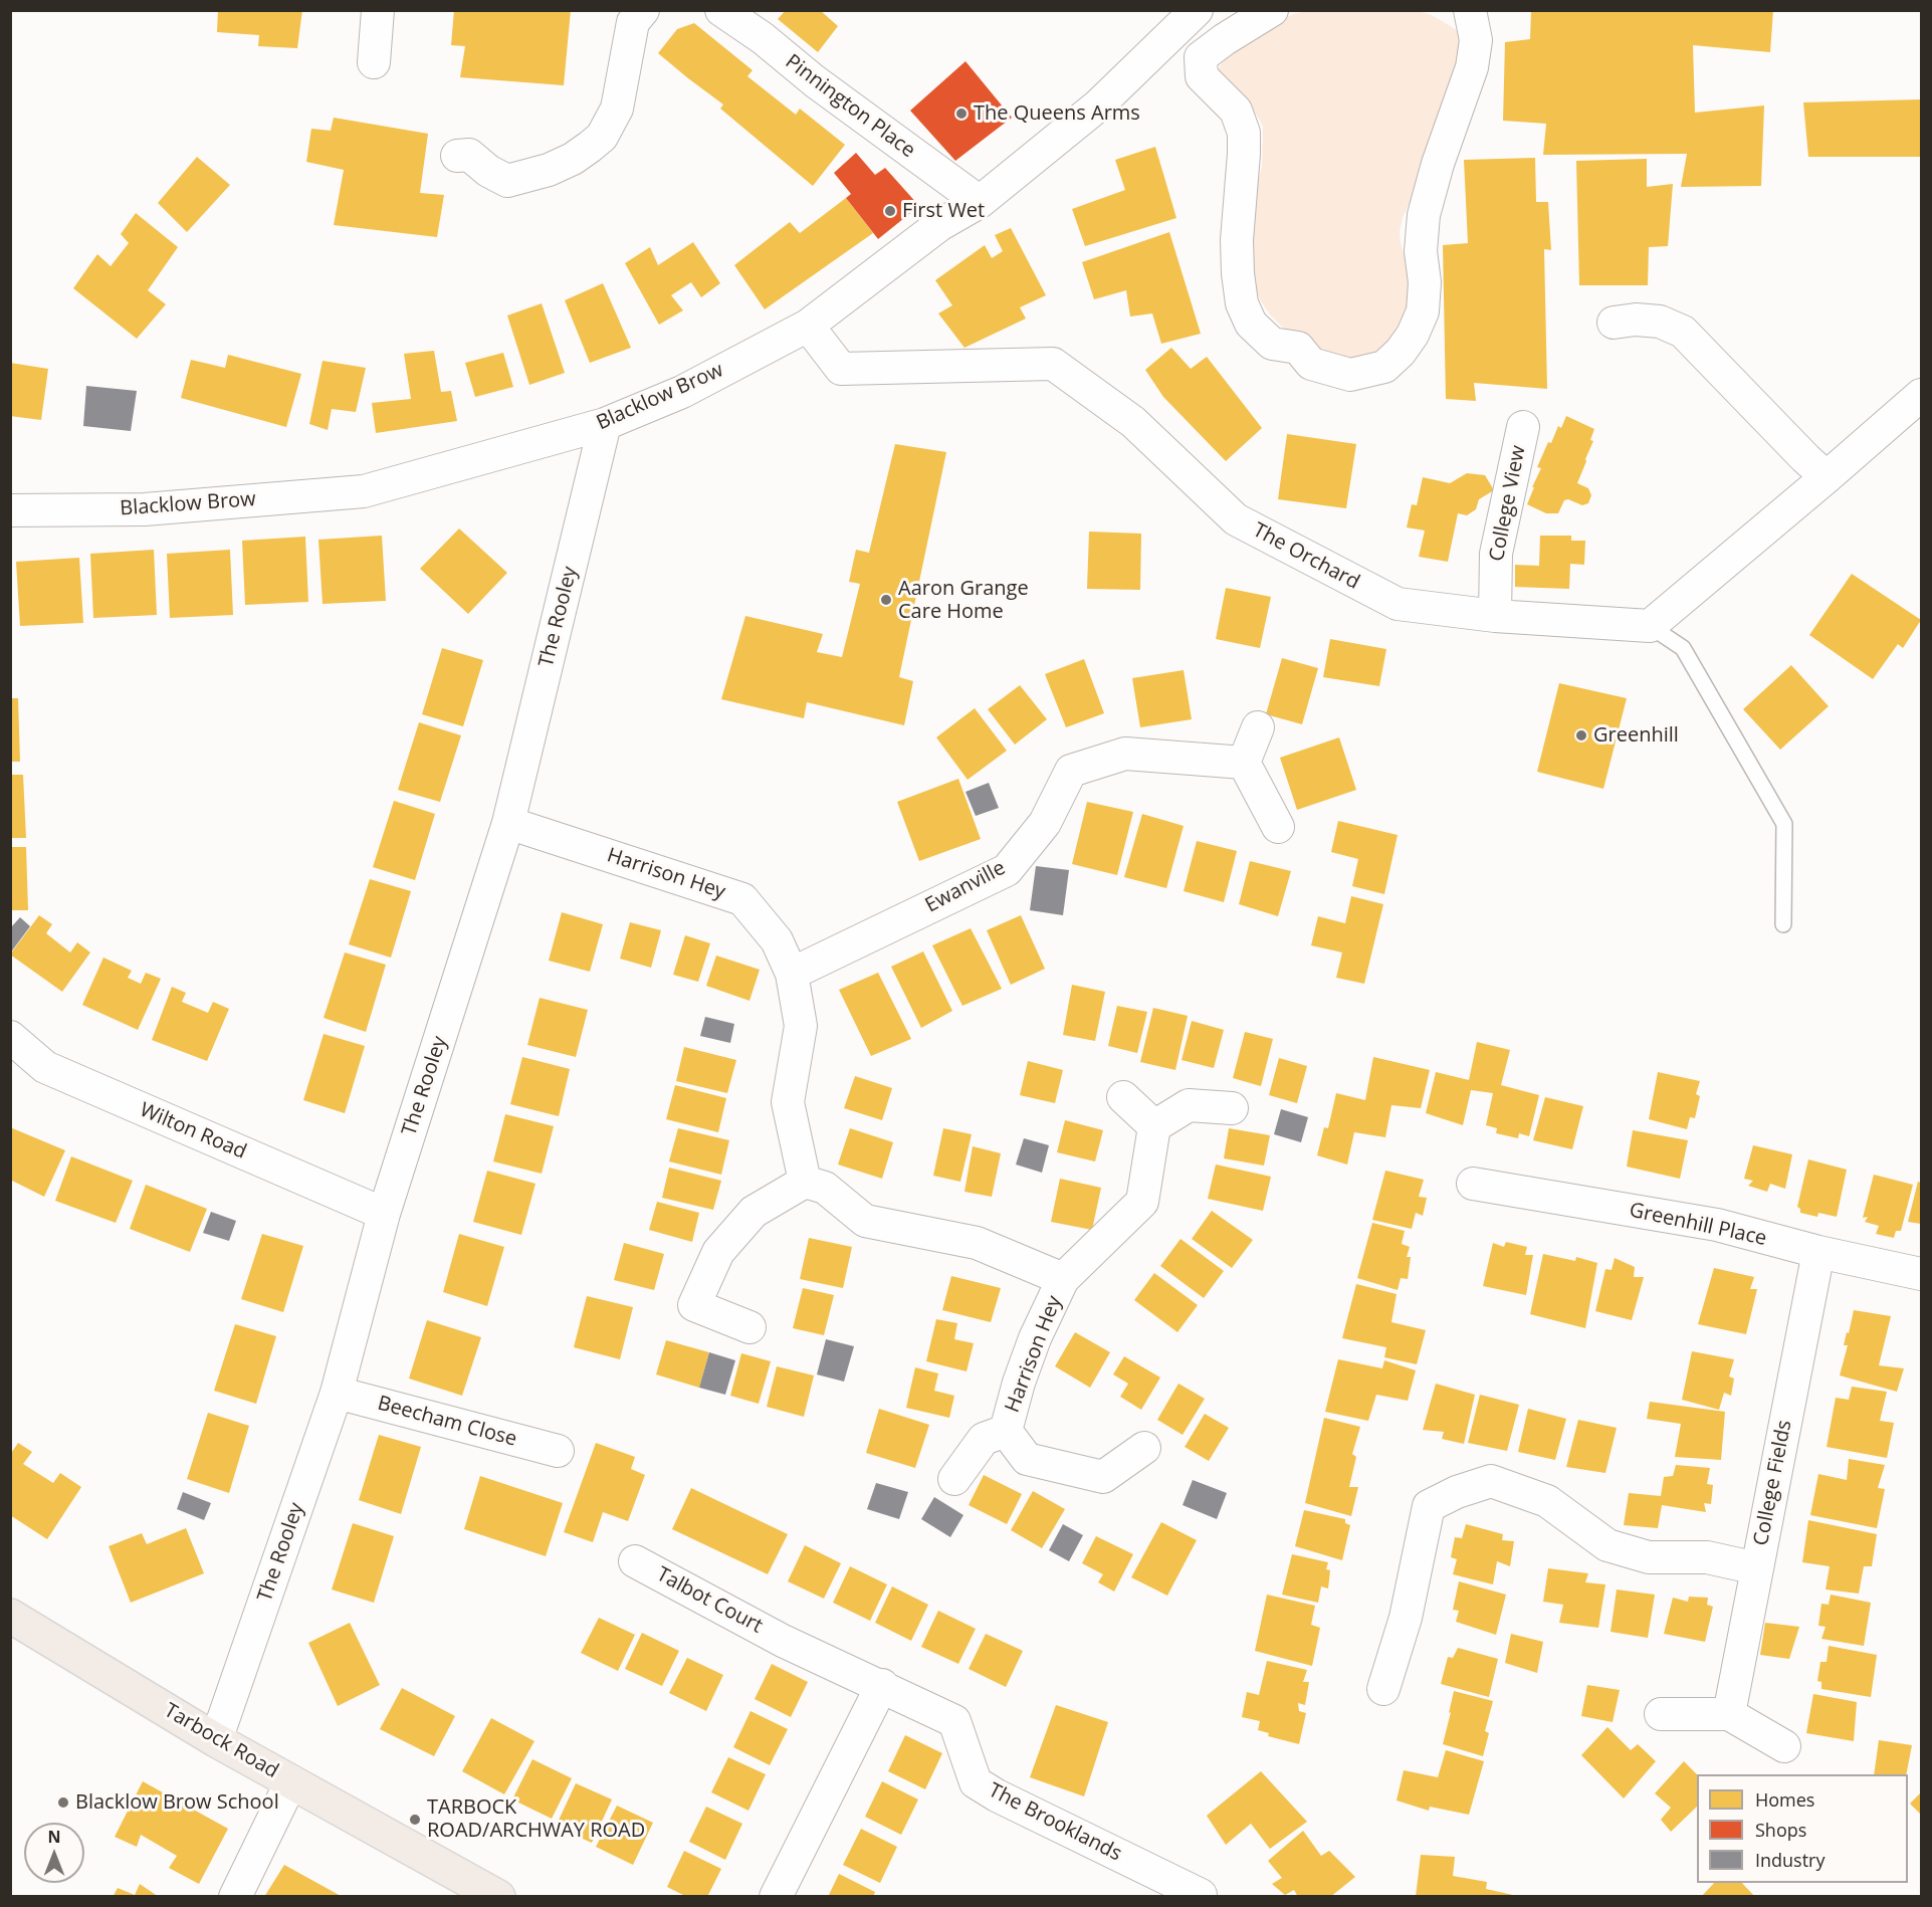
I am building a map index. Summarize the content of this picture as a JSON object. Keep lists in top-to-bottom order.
{
  "streets": {
    "main road": ["Tarbock Road"],
    "street": [
      "Pinnington Place",
      "Blacklow Brow",
      "College View",
      "The Orchard",
      "The Rooley",
      "Harrison Hey",
      "Ewanville",
      "Wilton Road",
      "Greenhill Place",
      "Beecham Close",
      "College Fields",
      "Talbot Court",
      "The Brooklands"
    ]
  },
  "crossings": [
    ["Pinnington Place", "Blacklow Brow"],
    ["Blacklow Brow", "The Orchard"],
    ["Blacklow Brow", "The Rooley"],
    ["College View", "The Orchard"],
    ["The Rooley", "Harrison Hey"],
    ["The Rooley", "Wilton Road"],
    ["The Rooley", "Beecham Close"],
    ["The Rooley", "Tarbock Road"],
    ["Harrison Hey", "Ewanville"],
    ["Greenhill Place", "College Fields"],
    ["Talbot Court", "The Brooklands"]
  ],
  "places": [
    "The Queens Arms",
    "First Wet",
    "Aaron Grange Care Home",
    "Greenhill",
    "Blacklow Brow School",
    "TARBOCK ROAD/ARCHWAY ROAD"
  ],
  "legend": ["Homes", "Shops", "Industry"],
  "north": "top"
}
